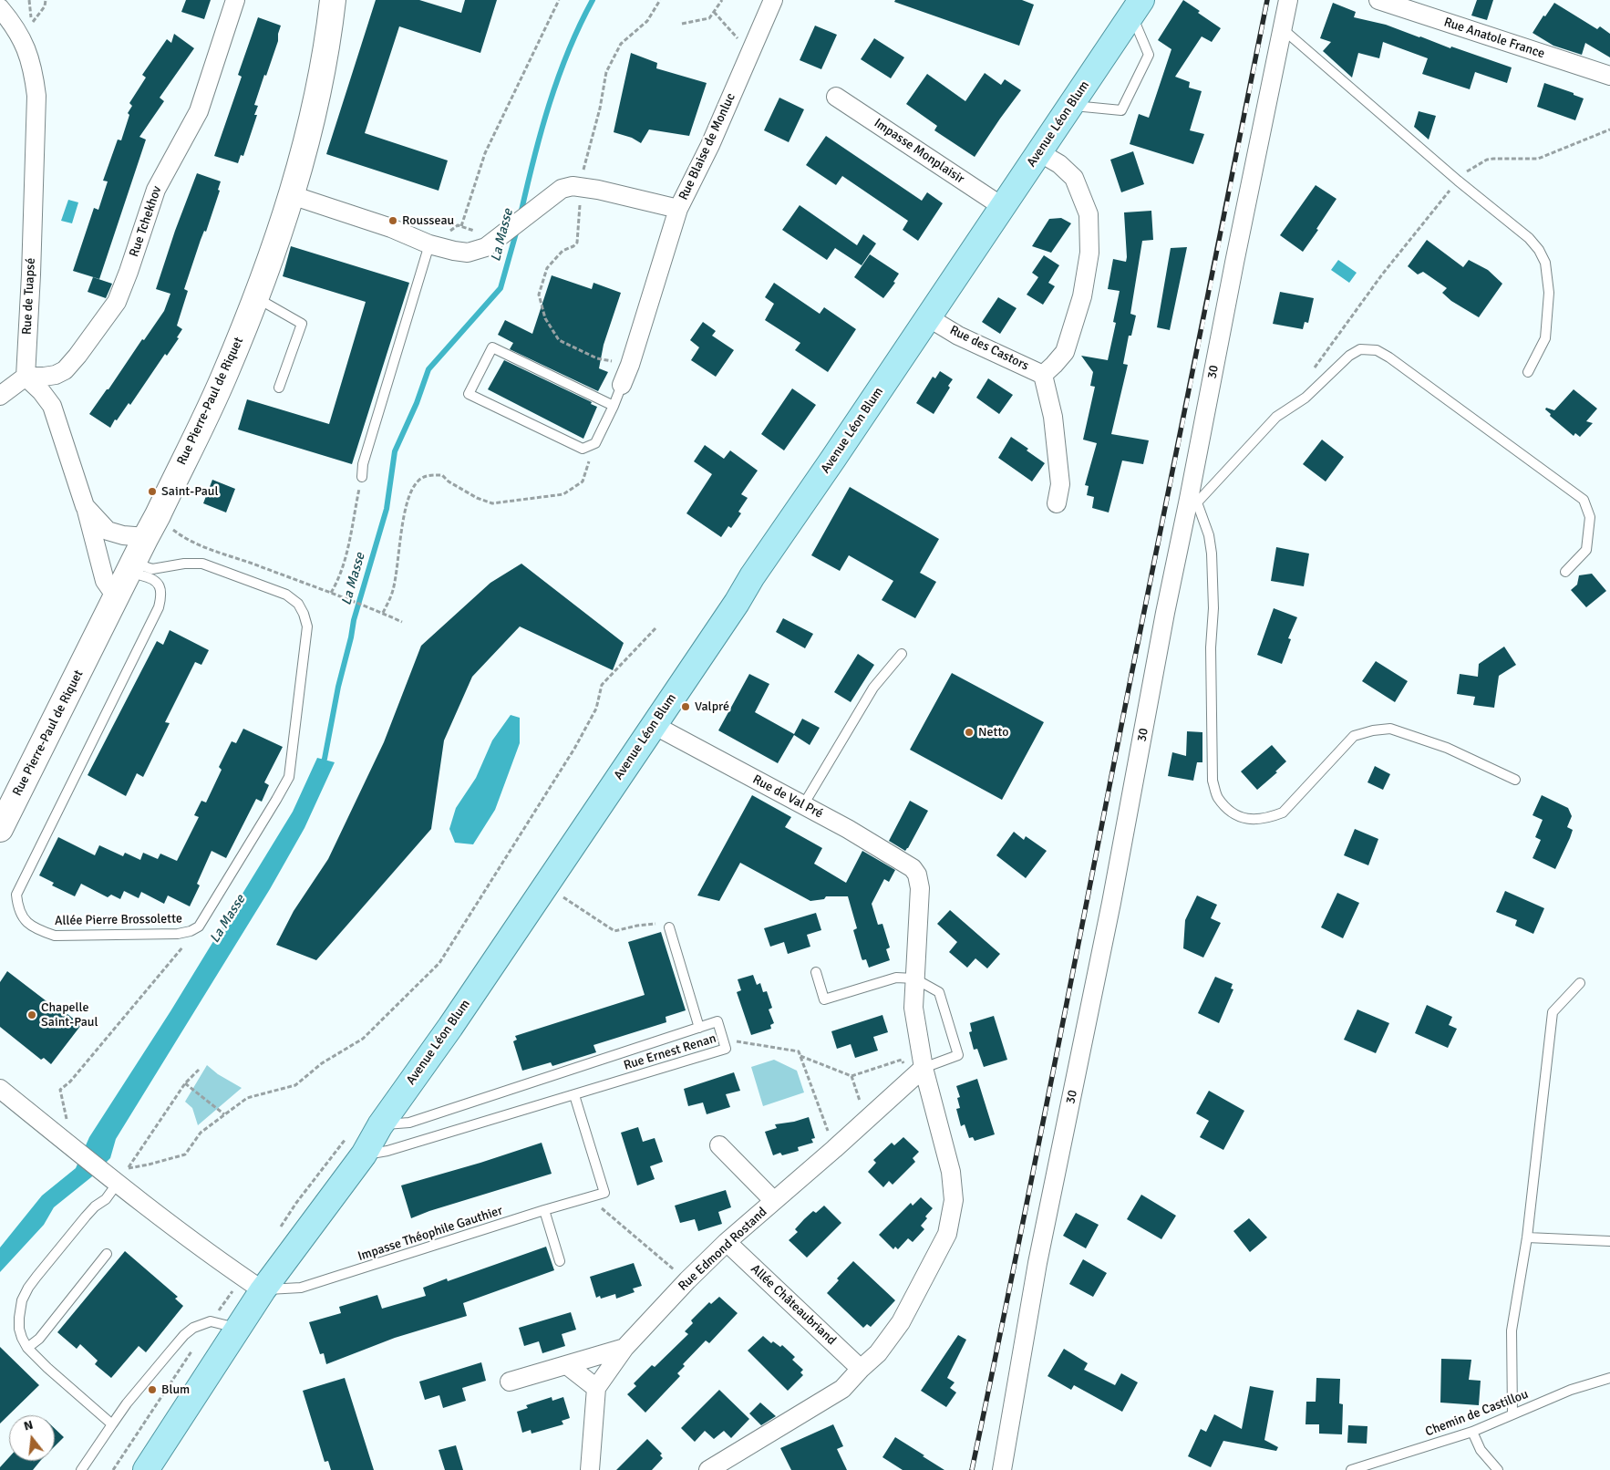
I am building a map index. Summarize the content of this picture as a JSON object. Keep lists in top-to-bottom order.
{
  "streets": {
    "main road": ["Avenue Léon Blum"],
    "street": [
      "Rue Anatole France",
      "Rue Blaise de Monluc",
      "Impasse Monplaisir",
      "Rue Tchekhov",
      "Rue de Tuapsé",
      "Rue des Castors",
      "30",
      "Rue Pierre-Paul de Riquet",
      "Rue de Val Pré",
      "Rue Edmond Rostand",
      "Allée Châteaubriand"
    ],
    "lane": [
      "Allée Pierre Brossolette",
      "Rue Ernest Renan",
      "Impasse Théophile Gauthier",
      "Chemin de Castillou"
    ]
  },
  "crossings": [
    ["Avenue Léon Blum", "Impasse Monplaisir"],
    ["Avenue Léon Blum", "Rue des Castors"],
    ["Avenue Léon Blum", "Rue de Val Pré"],
    ["Avenue Léon Blum", "Rue Ernest Renan"],
    ["Avenue Léon Blum", "Impasse Théophile Gauthier"],
    ["Rue Blaise de Monluc", "Rue Pierre-Paul de Riquet"],
    ["Rue Tchekhov", "Rue de Tuapsé"],
    ["Rue Ernest Renan", "Impasse Théophile Gauthier"],
    ["Rue Edmond Rostand", "Allée Châteaubriand"]
  ],
  "water": ["La Masse"],
  "places": [
    "Rousseau",
    "Saint-Paul",
    "Valpré",
    "Netto",
    "Chapelle Saint-Paul",
    "Blum"
  ],
  "north": "top"
}
